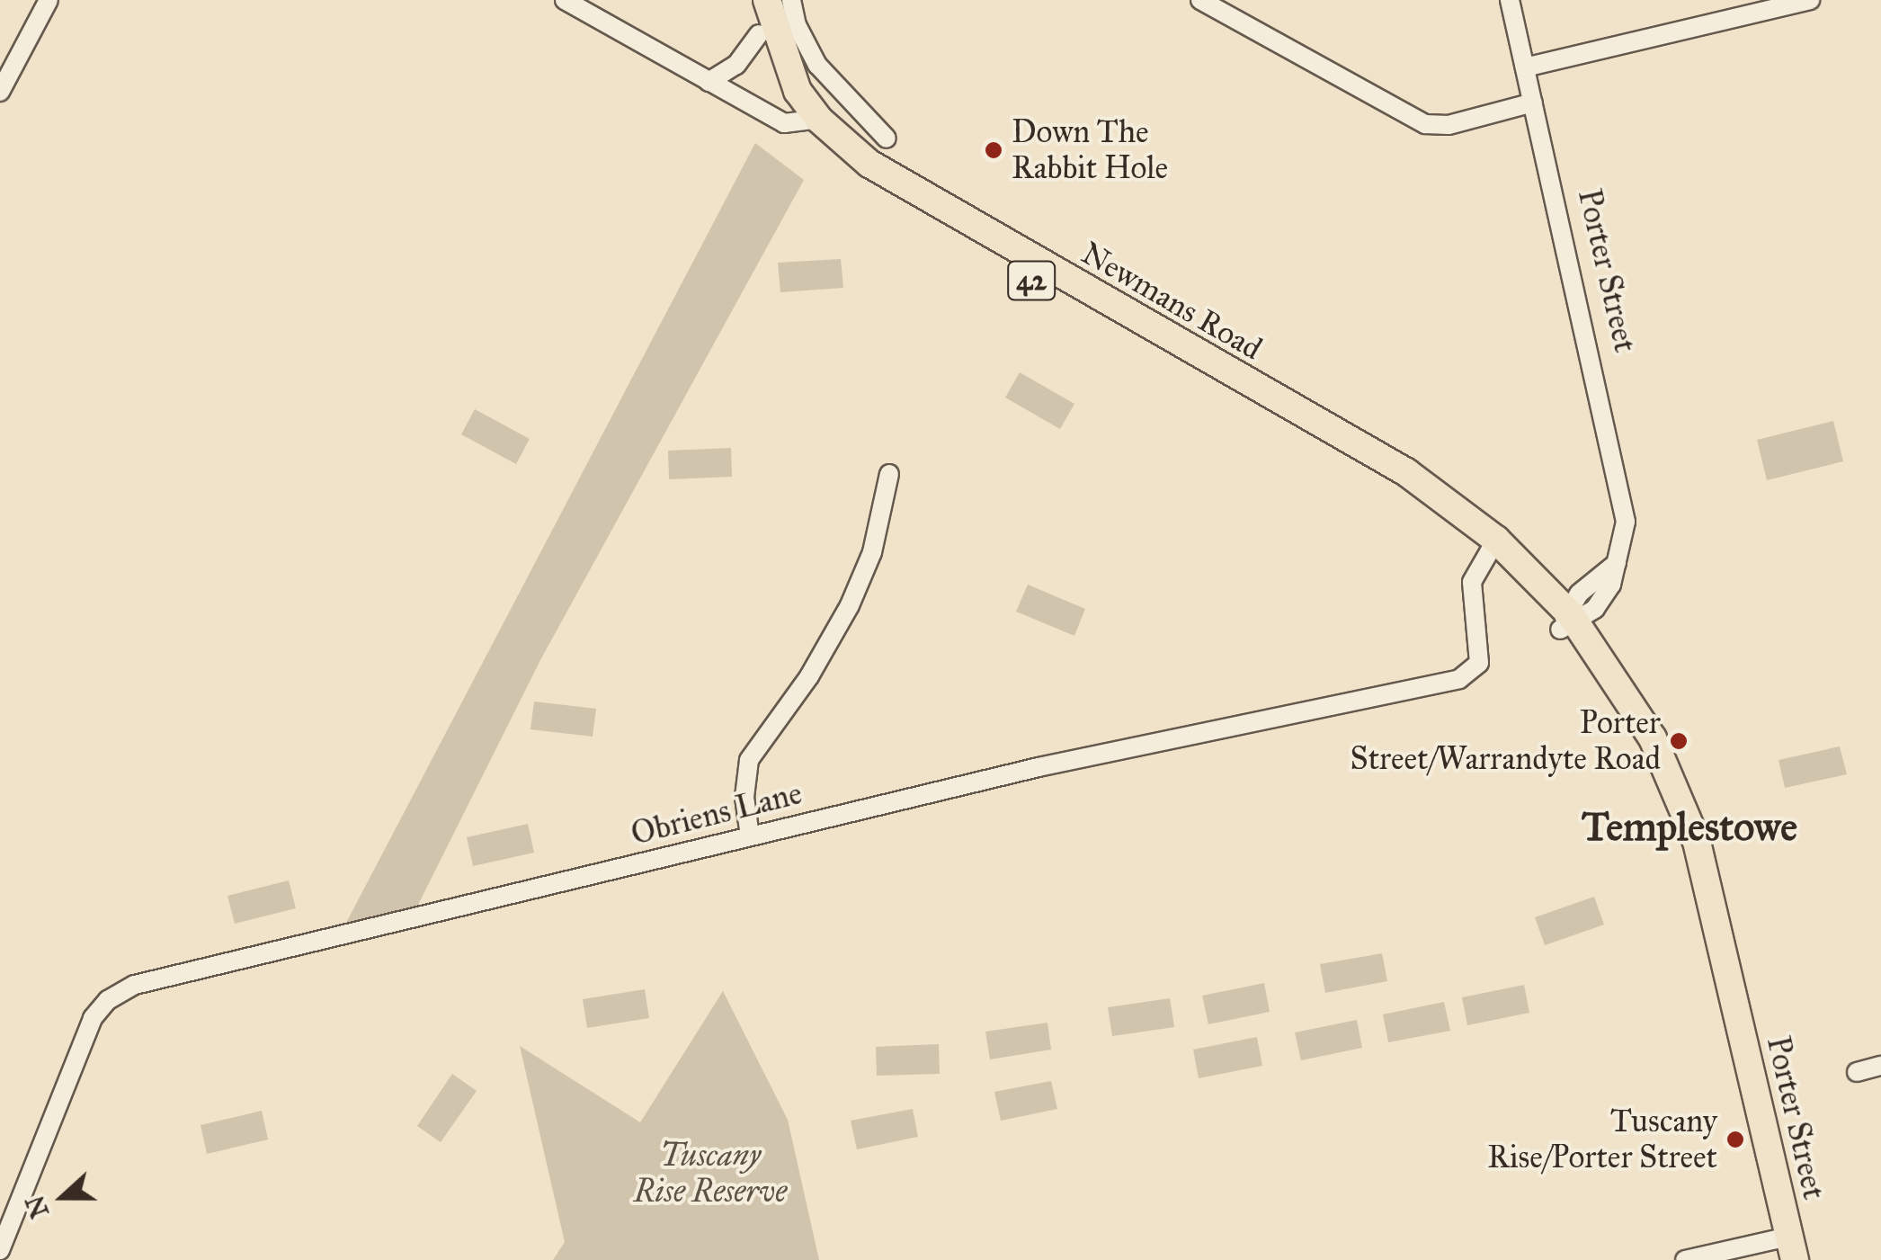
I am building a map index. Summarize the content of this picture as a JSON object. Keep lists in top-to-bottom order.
{
  "streets": {
    "main road": ["Porter Street", "42", "Newmans Road"],
    "street": ["Obriens Lane"]
  },
  "crossings": [
    ["Porter Street", "Newmans Road"],
    ["42", "Newmans Road"],
    ["Newmans Road", "Obriens Lane"]
  ],
  "districts": ["Templestowe"],
  "parks": ["Tuscany Rise Reserve"],
  "places": ["Down The Rabbit Hole", "Porter Street/Warrandyte Road", "Tuscany Rise/Porter Street"],
  "north": "left"
}
